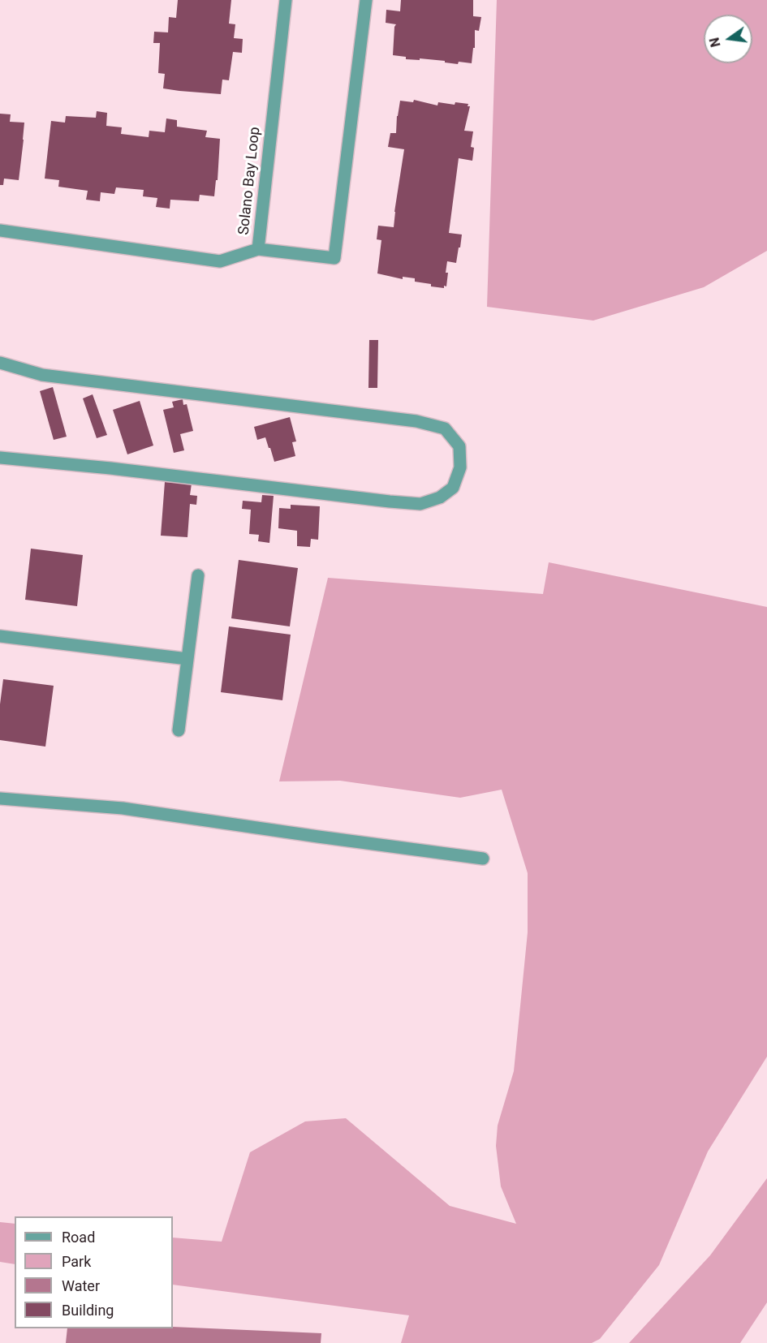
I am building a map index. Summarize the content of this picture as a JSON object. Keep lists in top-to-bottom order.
{
  "streets": {
    "street": ["Solano Bay Loop"]
  },
  "legend": [
    "Road",
    "Park",
    "Water",
    "Building"
  ],
  "north": "left"
}
